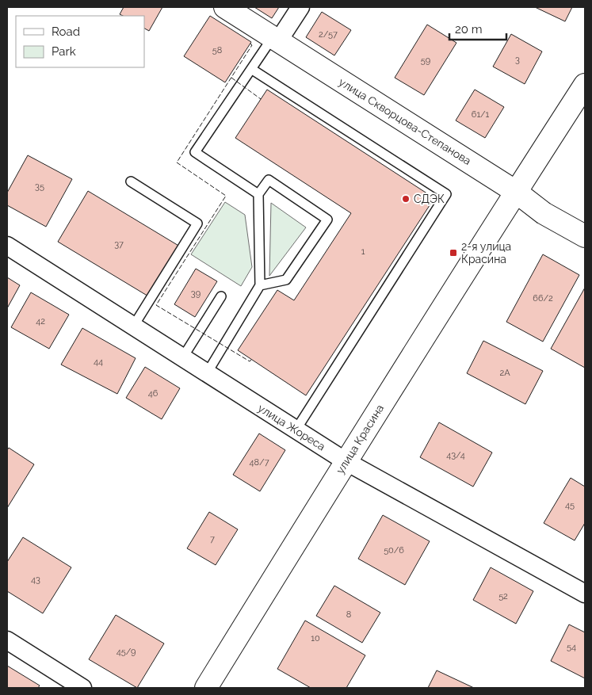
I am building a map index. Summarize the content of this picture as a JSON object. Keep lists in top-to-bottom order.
{
  "streets": {
    "main road": ["улица Скворцова-Степанова", "улица Красина"],
    "street": ["улица Жореса"]
  },
  "crossings": [
    ["улица Скворцова-Степанова", "улица Красина"],
    ["улица Жореса", "улица Красина"]
  ],
  "places": {
    "other": ["СДЭК"],
    "transit": ["2-я улица Красина"]
  },
  "house_numbers": [
    "2/57",
    "58",
    "3",
    "59",
    "61/1",
    "35",
    "37",
    "1",
    "39",
    "66/2",
    "42",
    "44",
    "2А",
    "46",
    "43/4",
    "48/7",
    "45",
    "7",
    "50/6",
    "43",
    "52",
    "8",
    "10",
    "54",
    "45/9"
  ],
  "legend": ["Road", "Park"],
  "scale_bar": "20 m"
}
